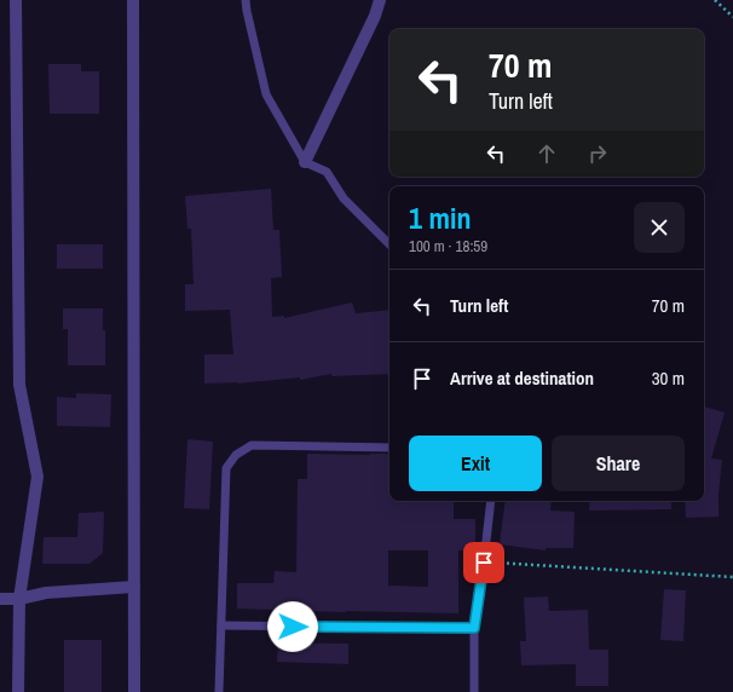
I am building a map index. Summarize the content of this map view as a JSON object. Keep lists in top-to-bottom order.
{
  "page": {
    "turn": ["70 m", "Turn left"],
    "heading": ["1 min", "100 m · 18:59"],
    "list": [
      {
        "name": "Turn left",
        "value": "70 m"
      },
      {
        "name": "Arrive at destination",
        "value": "30 m"
      }
    ],
    "buttons": ["Exit", "Share"]
  }
}
